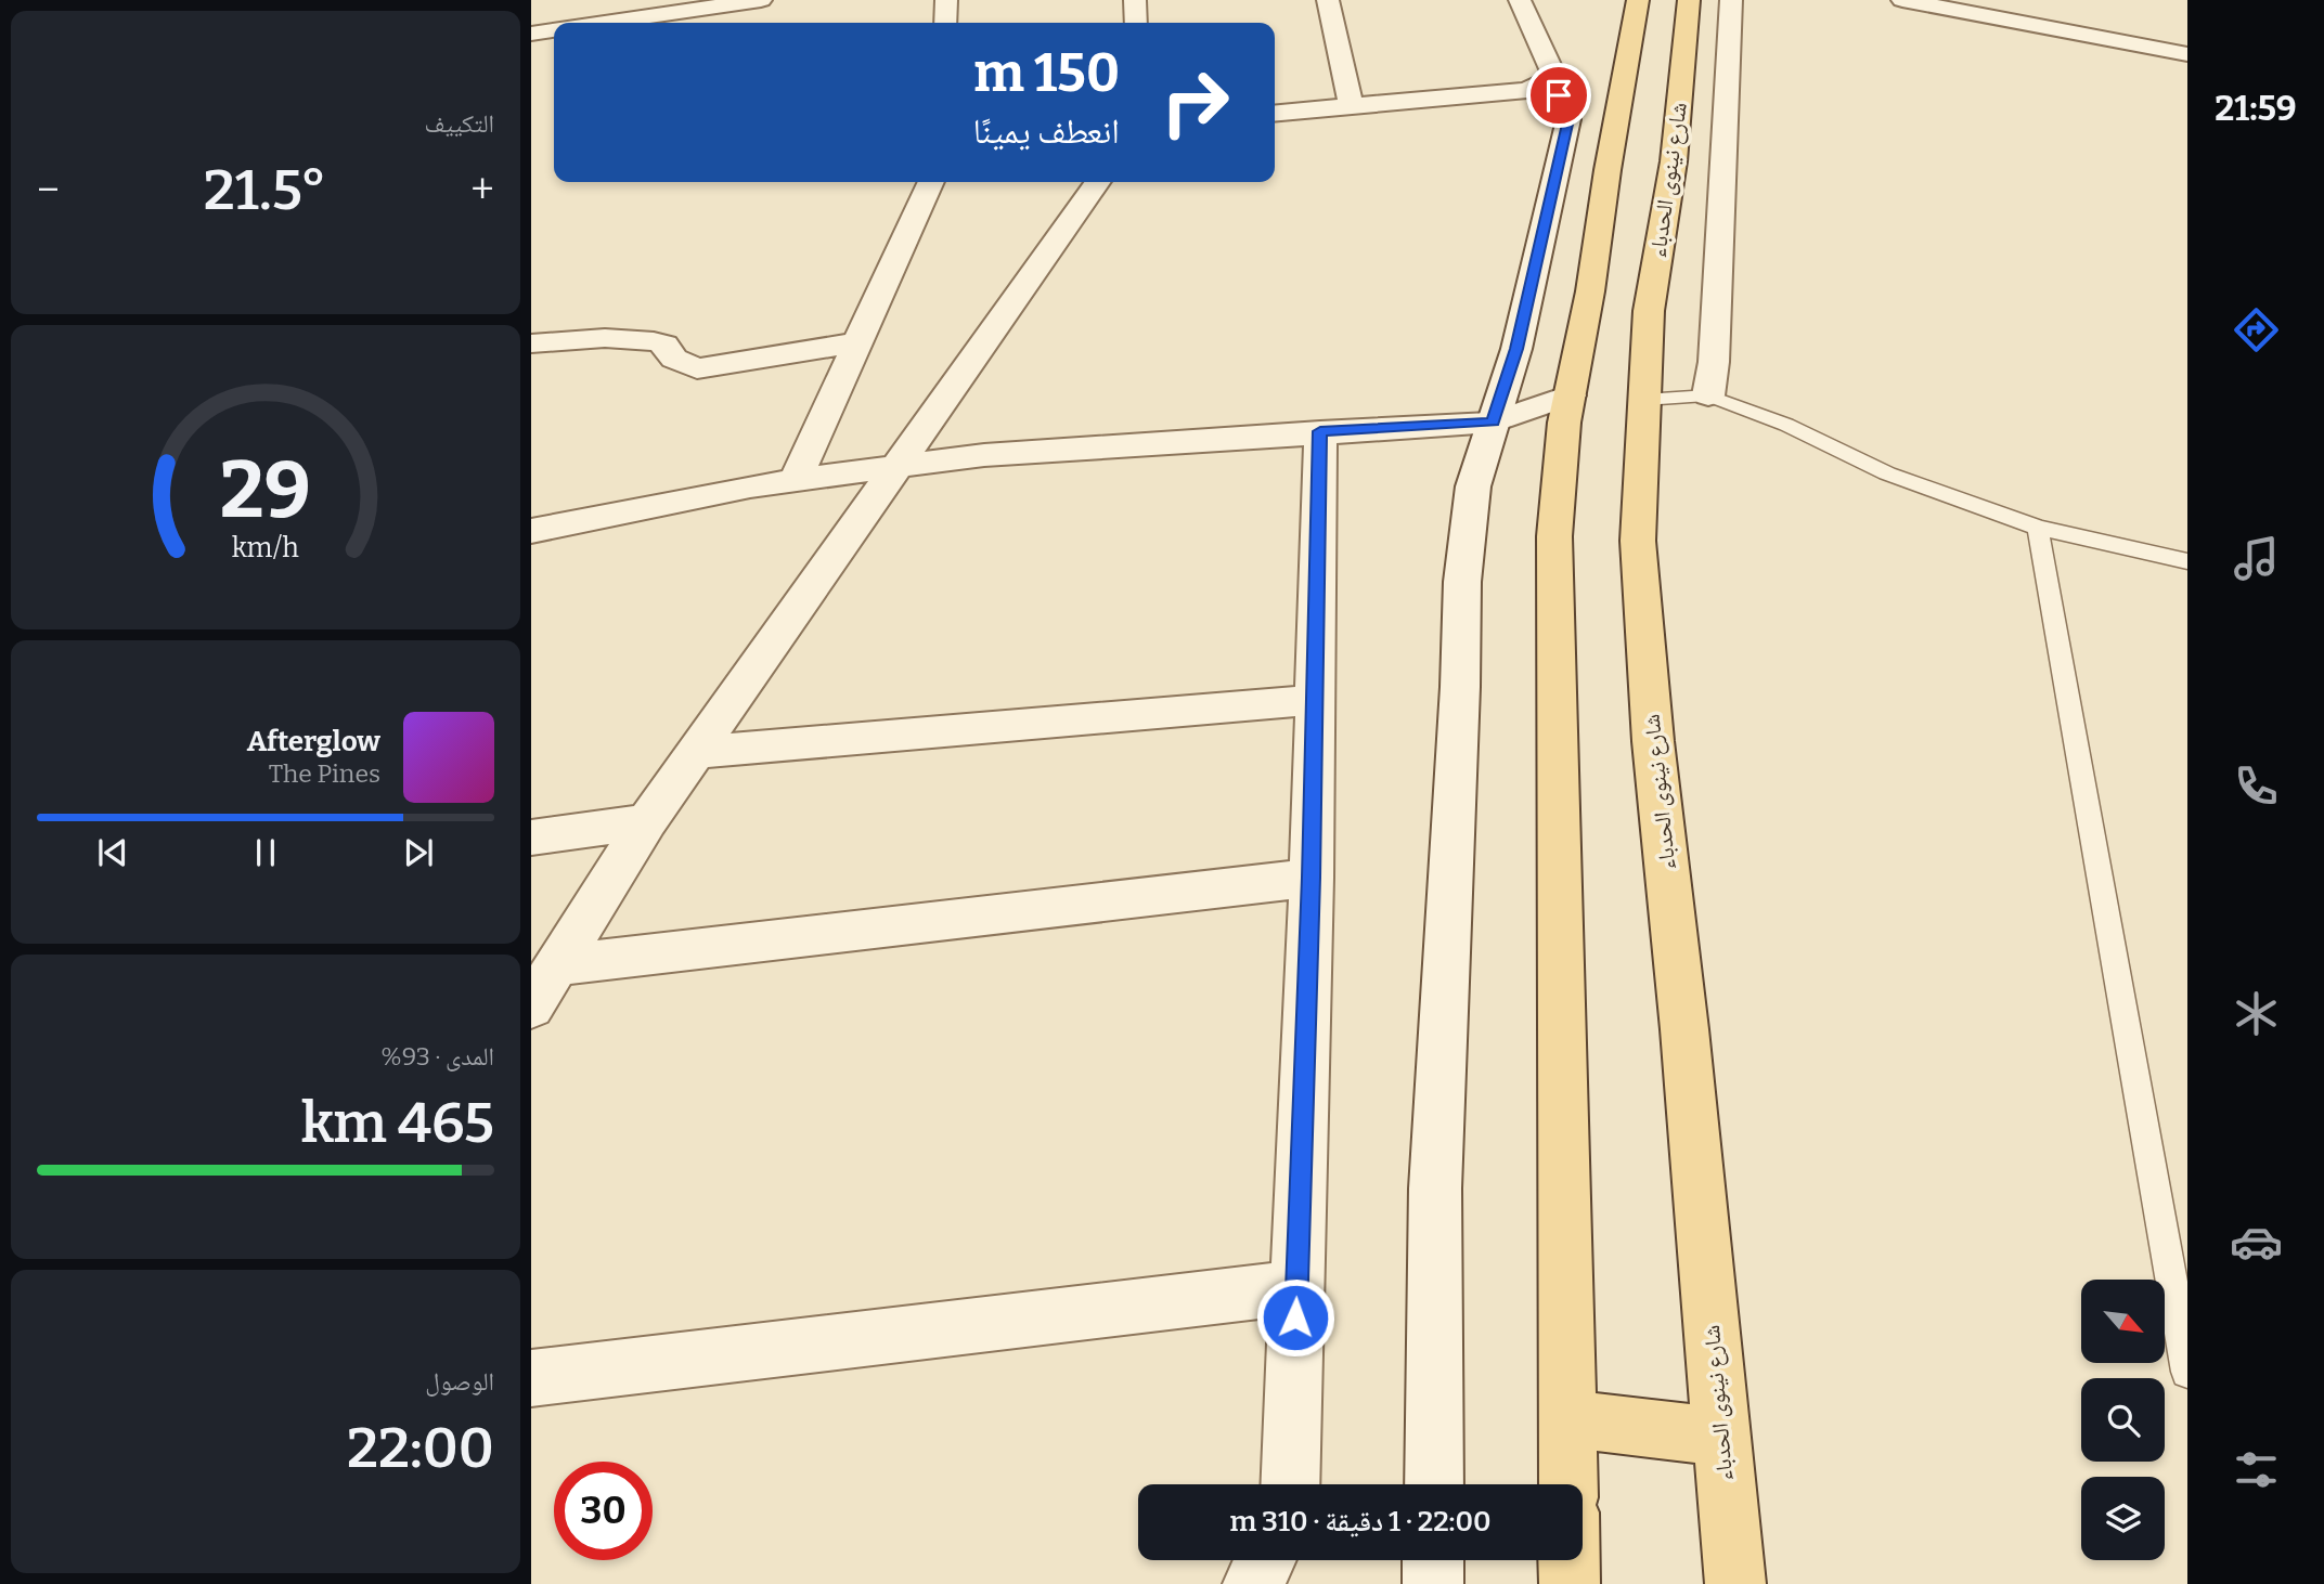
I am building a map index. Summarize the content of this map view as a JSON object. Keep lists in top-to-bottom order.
{
  "streets": {
    "main road": ["شارع نينوى الحدباء"]
  },
  "north": "bottom right",
  "page": {
    "tabs": "21:59",
    "tile": [
      "التكييف",
      ["المدى · 93%", "465 km"],
      ["الوصول", "22:00"]
    ],
    "turn": ["150 m", "انعطف يمينًا"],
    "heat": ["−", "21.5°", "+"],
    "song": ["Afterglow", "The Pines"],
    "limit": "30",
    "trip": "22:00 · 1 دقيقة · 310 m",
    "gauge": ["29", "km/h"]
  }
}
